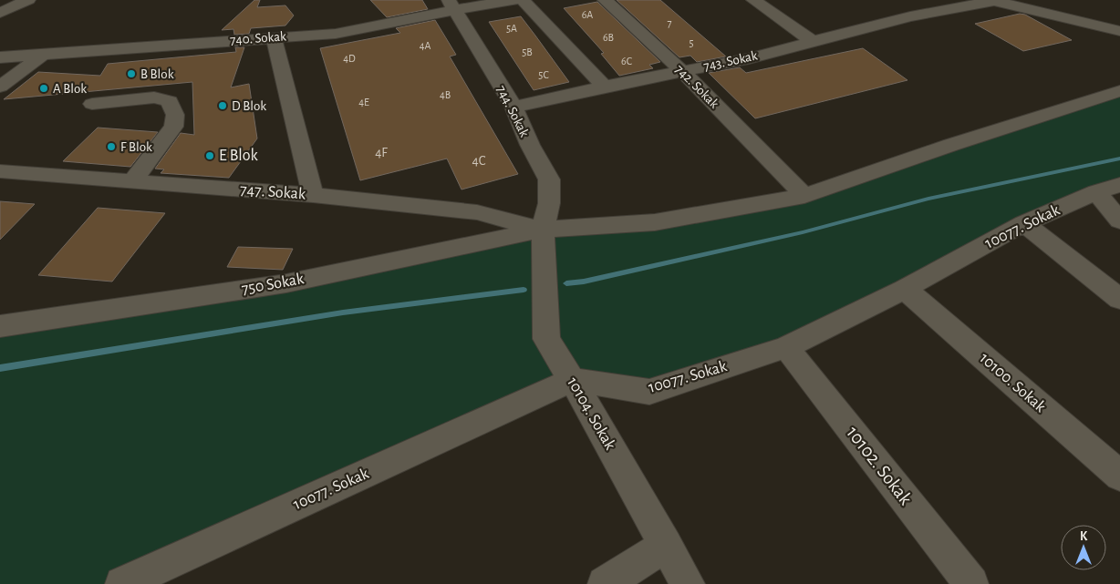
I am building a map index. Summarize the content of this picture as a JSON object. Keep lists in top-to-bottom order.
{
  "streets": {
    "street": [
      "740. Sokak",
      "743. Sokak",
      "742. Sokak",
      "744. Sokak",
      "747. Sokak",
      "10077. Sokak",
      "750 Sokak",
      "10100. Sokak",
      "10104. Sokak",
      "10102. Sokak"
    ]
  },
  "crossings": [
    ["740. Sokak", "744. Sokak"],
    ["743. Sokak", "742. Sokak"],
    ["743. Sokak", "744. Sokak"],
    ["744. Sokak", "747. Sokak"],
    ["744. Sokak", "750 Sokak"],
    ["744. Sokak", "10104. Sokak"],
    ["747. Sokak", "750 Sokak"],
    ["747. Sokak", "10104. Sokak"],
    ["10077. Sokak", "10100. Sokak"],
    ["10077. Sokak", "10104. Sokak"],
    ["10077. Sokak", "10102. Sokak"],
    ["750 Sokak", "10104. Sokak"]
  ],
  "places": [
    "B Blok",
    "A Blok",
    "D Blok",
    "F Blok",
    "E Blok"
  ],
  "house_numbers": [
    "6A",
    "7",
    "5A",
    "6B",
    "5",
    "4A",
    "5B",
    "4D",
    "6C",
    "5C",
    "4B",
    "4E",
    "4F",
    "4C"
  ],
  "north": "top"
}
